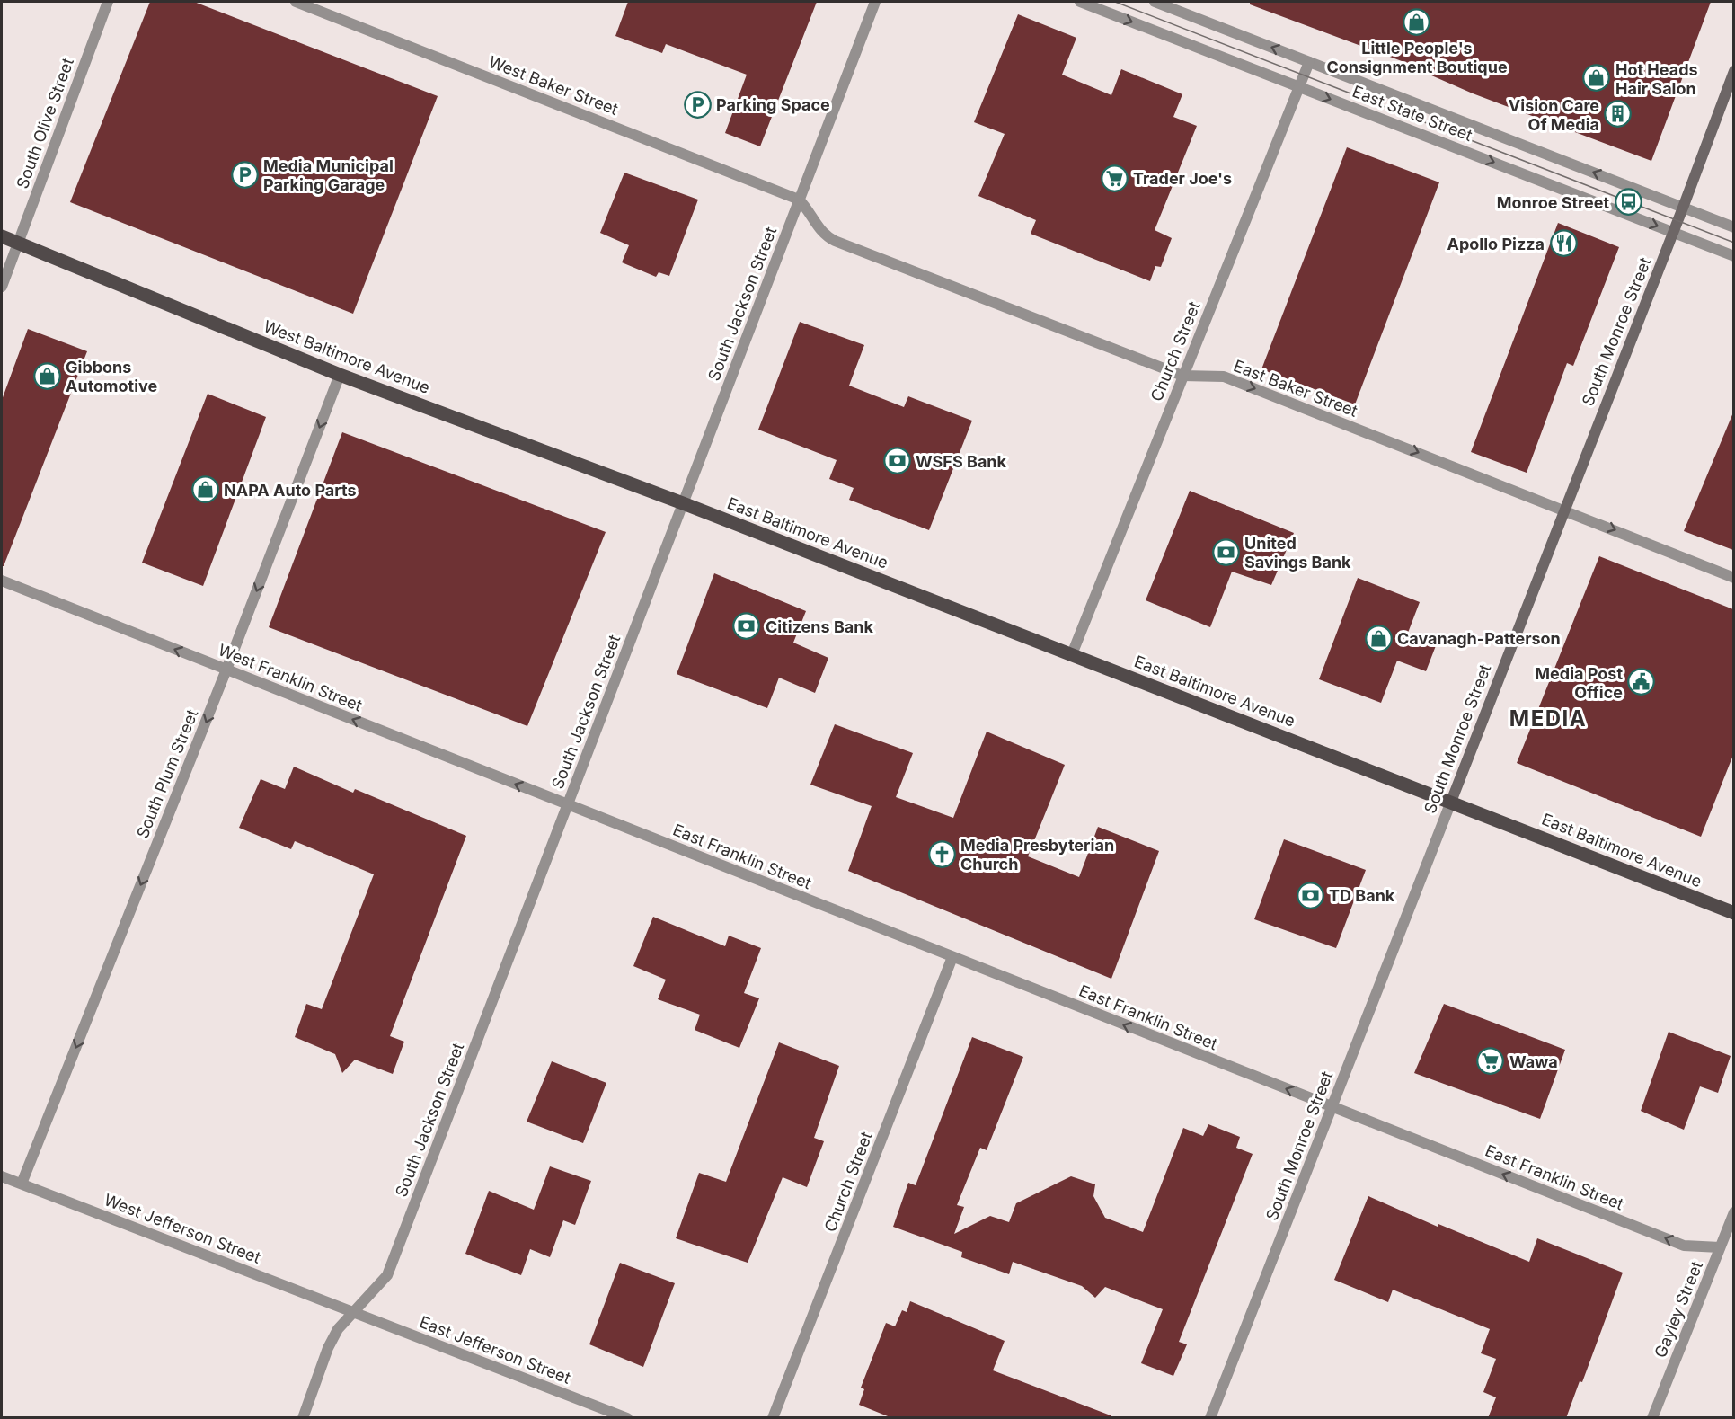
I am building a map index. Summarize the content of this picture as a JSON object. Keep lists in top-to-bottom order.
{
  "streets": {
    "main road": ["South Monroe Street", "West Baltimore Avenue", "East Baltimore Avenue"],
    "street": [
      "West Baker Street",
      "East State Street",
      "South Olive Street",
      "South Jackson Street",
      "Church Street",
      "East Baker Street",
      "West Franklin Street",
      "South Plum Street",
      "East Franklin Street",
      "West Jefferson Street",
      "Gayley Street",
      "East Jefferson Street"
    ]
  },
  "crossings": [
    ["West Baker Street", "South Jackson Street"],
    ["West Baker Street", "East Baker Street"],
    ["East State Street", "South Monroe Street"],
    ["East State Street", "Church Street"],
    ["South Olive Street", "West Baltimore Avenue"],
    ["South Jackson Street", "West Baltimore Avenue"],
    ["South Jackson Street", "East Baker Street"],
    ["South Jackson Street", "East Baltimore Avenue"],
    ["South Jackson Street", "West Franklin Street"],
    ["South Jackson Street", "East Franklin Street"],
    ["South Jackson Street", "West Jefferson Street"],
    ["South Jackson Street", "East Jefferson Street"],
    ["South Monroe Street", "East Baker Street"],
    ["South Monroe Street", "East Baltimore Avenue"],
    ["South Monroe Street", "East Franklin Street"],
    ["Church Street", "East Baker Street"],
    ["Church Street", "East Baltimore Avenue"],
    ["Church Street", "East Franklin Street"],
    ["West Baltimore Avenue", "East Baltimore Avenue"],
    ["West Baltimore Avenue", "South Plum Street"],
    ["West Franklin Street", "South Plum Street"],
    ["West Franklin Street", "East Franklin Street"],
    ["South Plum Street", "West Jefferson Street"],
    ["East Franklin Street", "Gayley Street"],
    ["West Jefferson Street", "East Jefferson Street"]
  ],
  "one_way": [
    "East Baker Street",
    "West Franklin Street",
    "South Plum Street",
    "East Franklin Street"
  ],
  "districts": ["MEDIA"],
  "places": {
    "shop": [
      "Little People's Consignment Boutique",
      "Hot Heads Hair Salon",
      "Gibbons Automotive",
      "NAPA Auto Parts",
      "Cavanagh-Patterson"
    ],
    "parking": ["Parking Space", "Media Municipal Parking Garage"],
    "building": ["Vision Care Of Media"],
    "supermarket": ["Trader Joe's", "Wawa"],
    "bus stop": ["Monroe Street"],
    "restaurant": ["Apollo Pizza"],
    "bank": [
      "WSFS Bank",
      "United Savings Bank",
      "Citizens Bank",
      "TD Bank"
    ],
    "public building": ["Media Post Office"],
    "church": ["Media Presbyterian Church"]
  }
}
